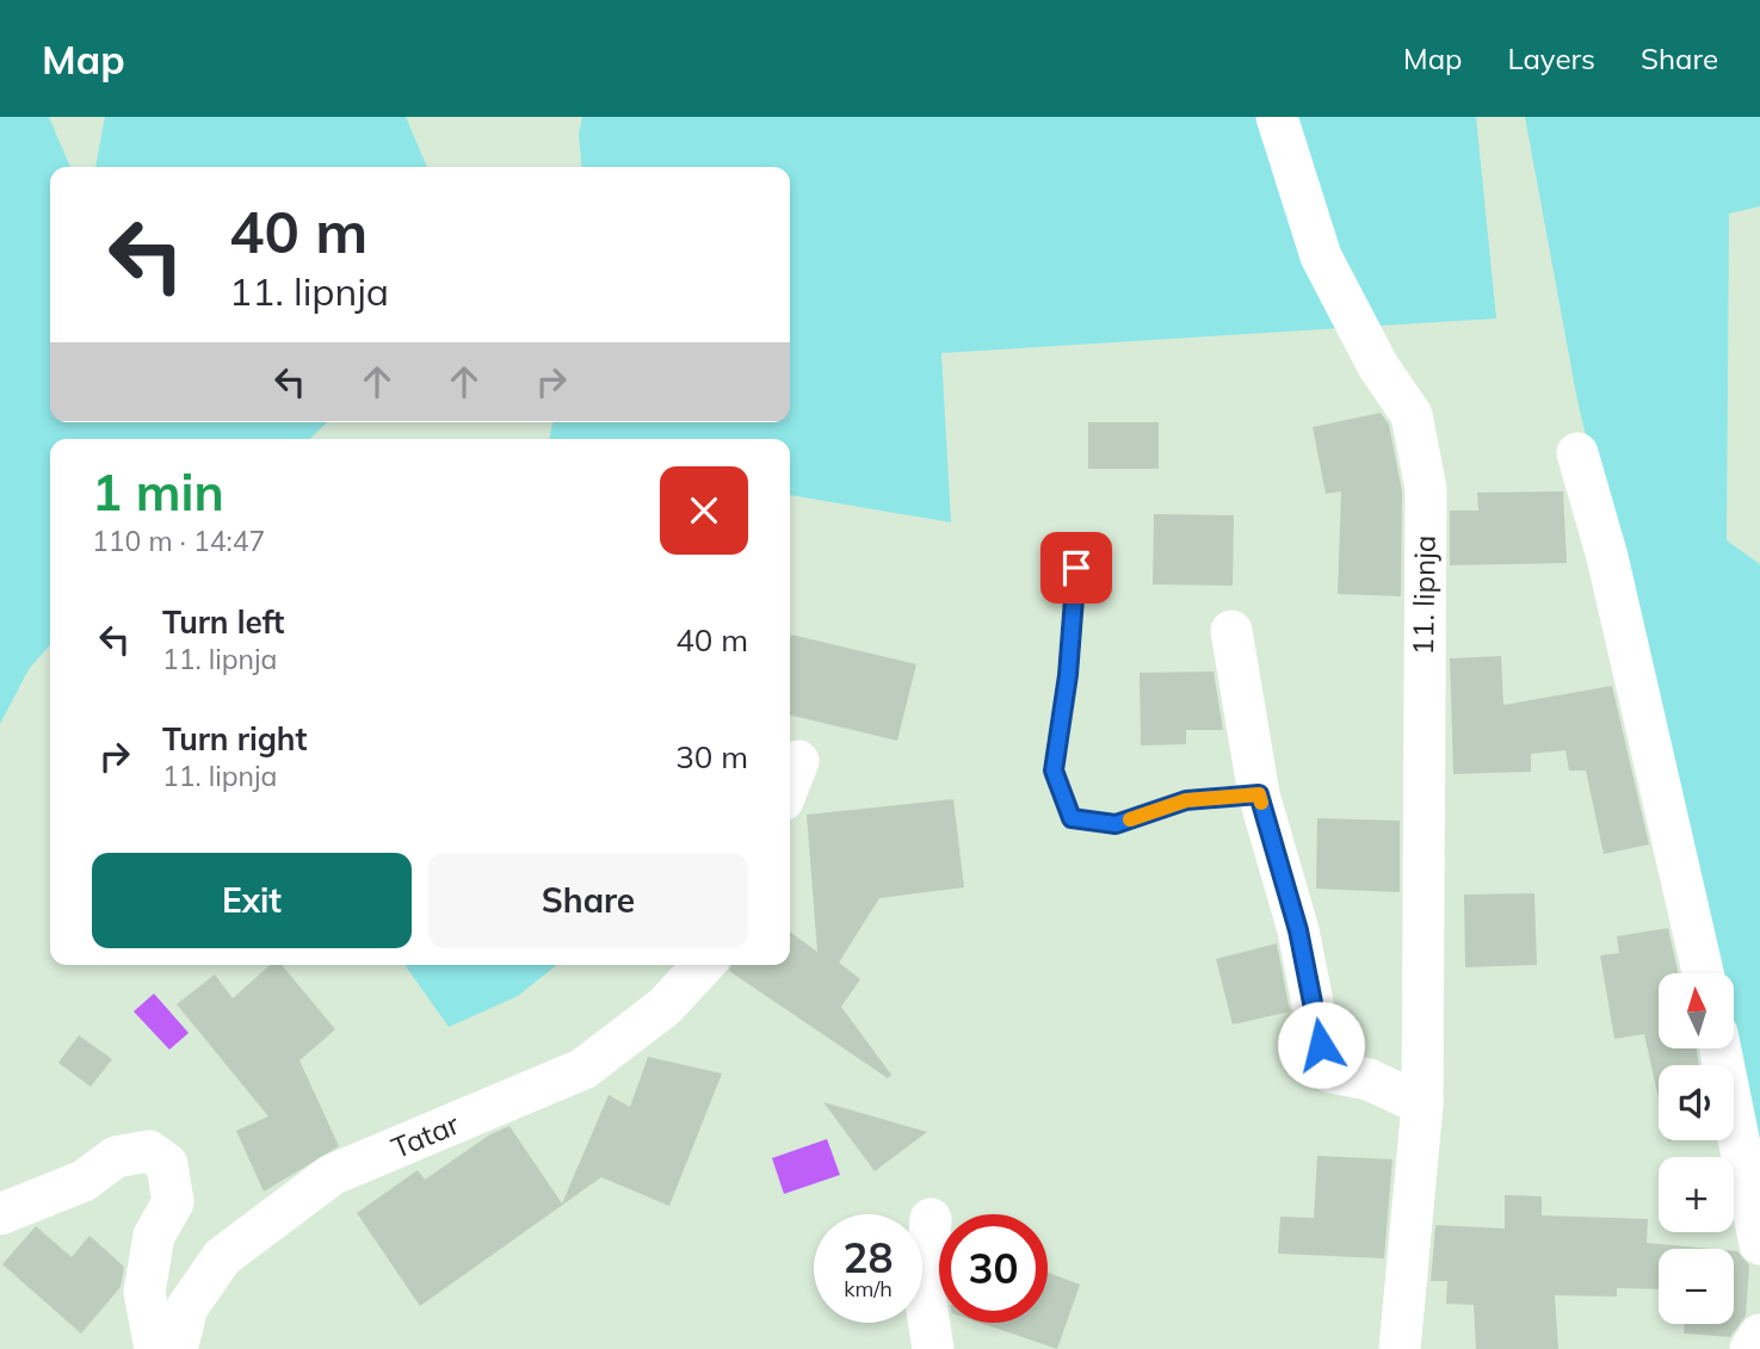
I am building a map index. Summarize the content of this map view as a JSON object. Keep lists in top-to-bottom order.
{
  "streets": {
    "street": ["11. lipnja", "Tatar"]
  },
  "north": "top",
  "page": {
    "header": "Map",
    "nav": ["Map", "Layers", "Share"],
    "turn": ["40 m", "11. lipnja"],
    "heading": ["1 min", "110 m · 14:47"],
    "list": [
      {
        "name": "Turn left",
        "note": "11. lipnja",
        "value": "40 m"
      },
      {
        "name": "Turn right",
        "note": "11. lipnja",
        "value": "30 m"
      }
    ],
    "buttons": ["Exit", "Share"],
    "map_buttons": ["+", "−"],
    "speed": "28 km/h",
    "limit": "30"
  }
}
